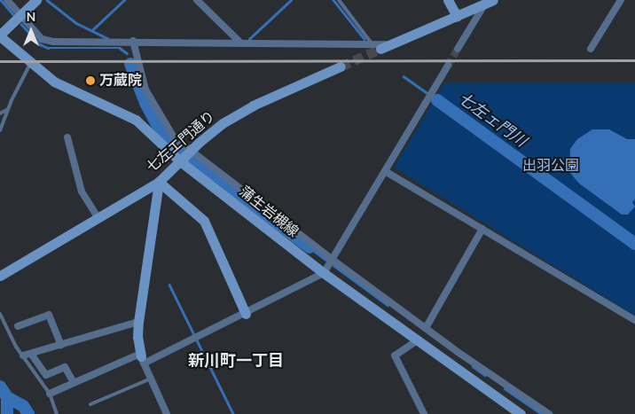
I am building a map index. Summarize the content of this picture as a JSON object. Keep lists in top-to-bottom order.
{
  "streets": {
    "street": ["七左エ門通り", "蒲生岩槻線"]
  },
  "crossings": [
    ["七左エ門通り", "蒲生岩槻線"]
  ],
  "districts": ["新川町一丁目"],
  "water": ["七左ェ門川"],
  "parks": ["出羽公園"],
  "places": ["万蔵院"],
  "north": "top"
}
